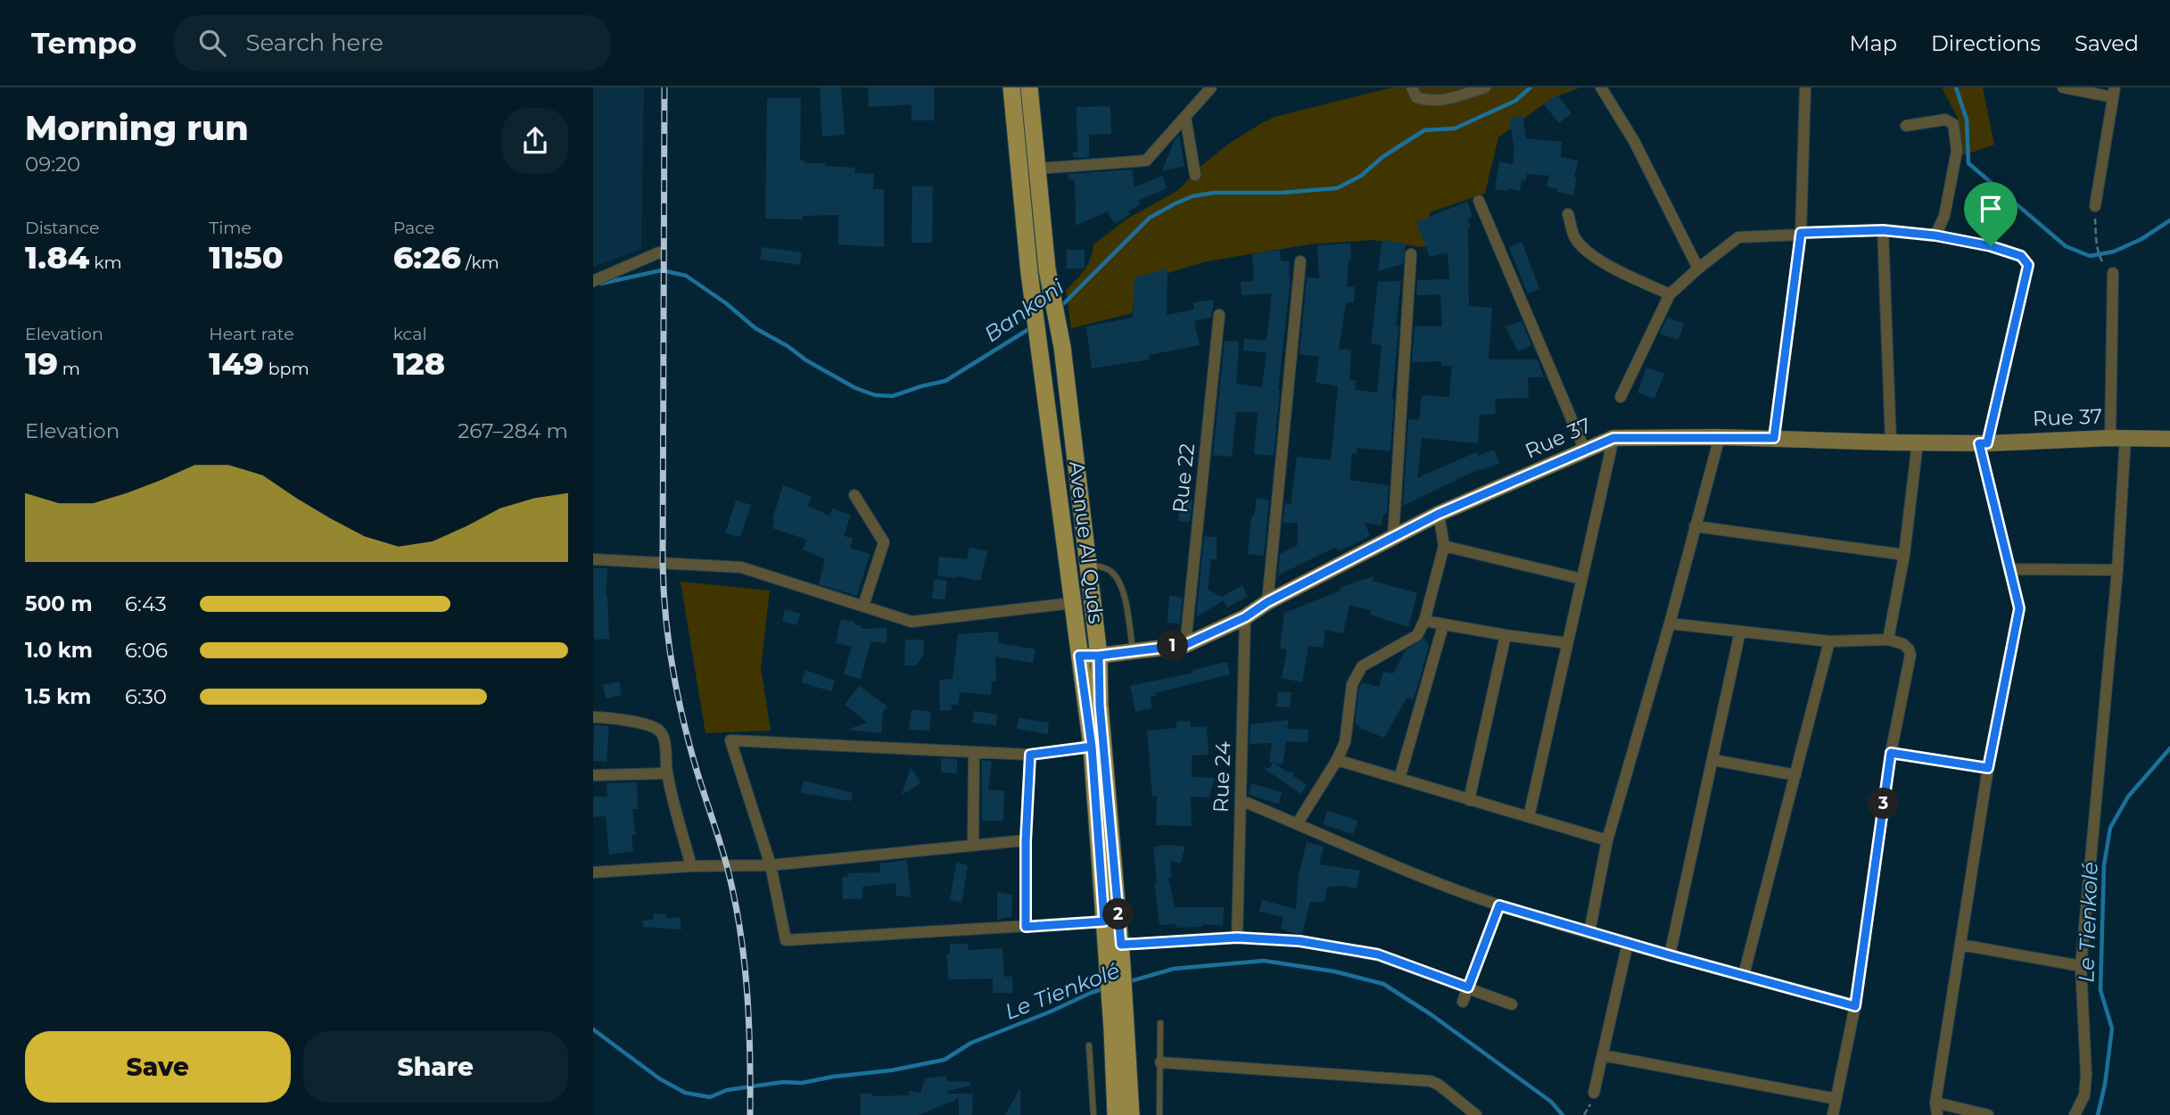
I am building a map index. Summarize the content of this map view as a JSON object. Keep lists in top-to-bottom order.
{
  "streets": {
    "main road": ["Rue 37", "Avenue Al Quds"],
    "street": ["Rue 22", "Rue 24"]
  },
  "crossings": [
    ["Rue 37", "Rue 22"],
    ["Rue 37", "Avenue Al Quds"],
    ["Rue 37", "Rue 24"]
  ],
  "water": ["Bankoni", "Le Tienkolé"],
  "page": {
    "header": "Tempo",
    "search": "Search here",
    "nav": ["Map", "Directions", "Saved"],
    "heading": ["Morning run", "09:20"],
    "stats": [
      ["Distance", "1.84 km"],
      ["Time", "11:50"],
      ["Pace", "6:26 /km"],
      ["Elevation", "19 m"],
      ["Heart rate", "149 bpm"],
      ["kcal", "128"]
    ],
    "chart": ["Elevation", "267–284 m"],
    "list": [
      {
        "name": "500 m",
        "note": "6:43"
      },
      {
        "name": "1.0 km",
        "note": "6:06"
      },
      {
        "name": "1.5 km",
        "note": "6:30"
      }
    ],
    "pins": ["1", "3", "2"],
    "buttons": ["Save", "Share"]
  }
}
